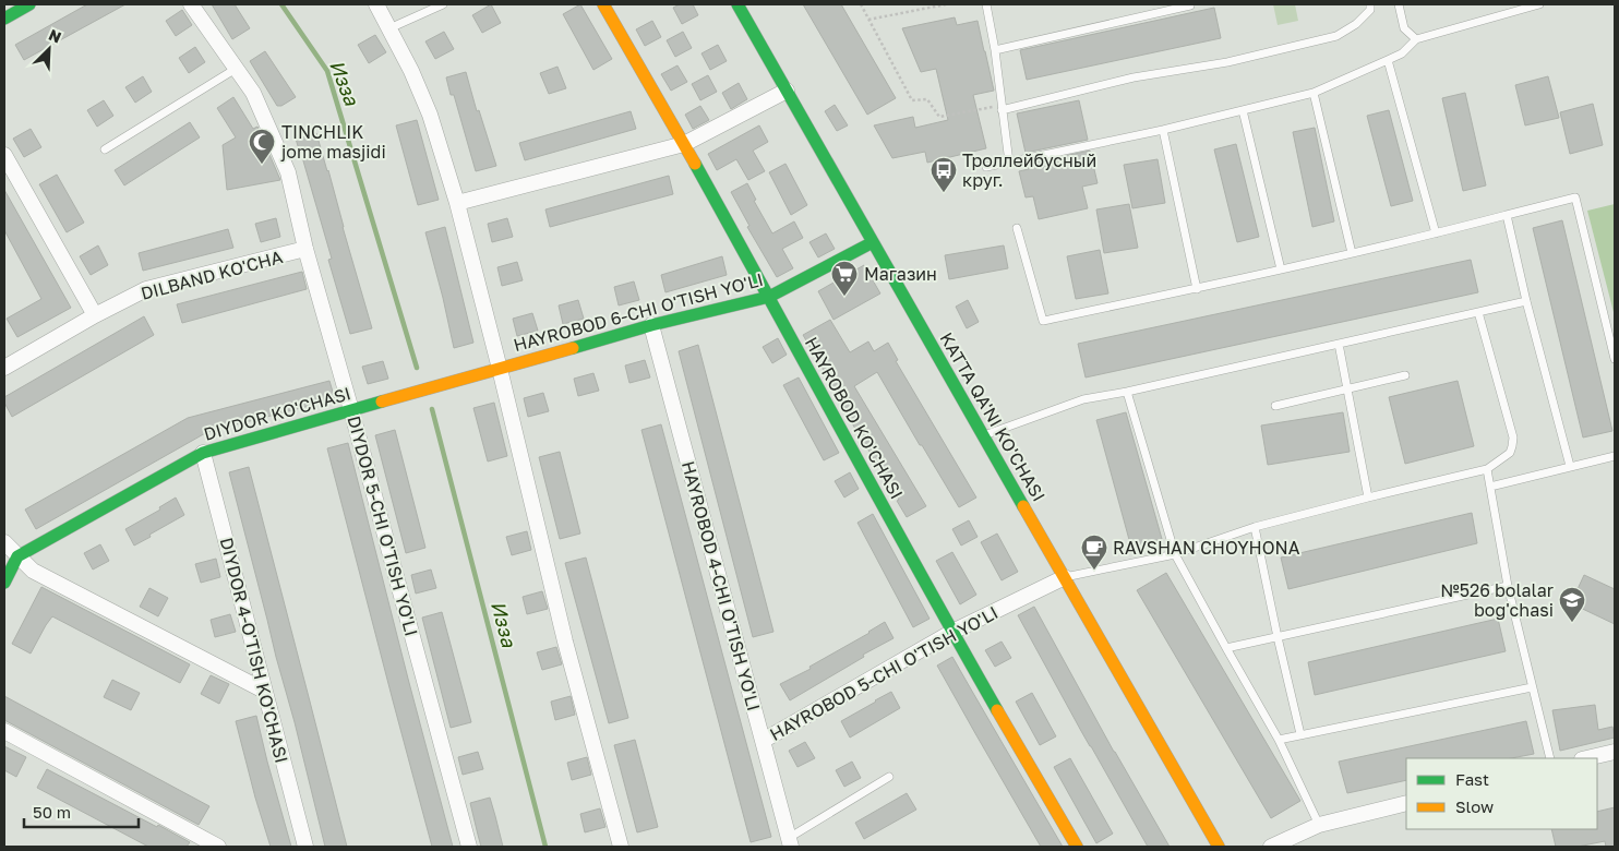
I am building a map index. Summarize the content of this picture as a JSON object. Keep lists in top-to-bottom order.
{
  "streets": {
    "street": [
      "DILBAND KO'CHA",
      "HAYROBOD 6-CHI O'TISH YO'LI",
      "DIYDOR KO'CHASI",
      "KATTA QA'NI KO'CHASI",
      "HAYROBOD KO'CHASI",
      "DIYDOR 5-CHI O'TISH YO'LI",
      "HAYROBOD 4-CHI O'TISH YO'LI",
      "DIYDOR 4-O'TISH KO'CHASI",
      "HAYROBOD 5-CHI O'TISH YO'LI"
    ]
  },
  "crossings": [
    ["DILBAND KO'CHA", "DIYDOR 5-CHI O'TISH YO'LI"],
    ["HAYROBOD 6-CHI O'TISH YO'LI", "DIYDOR KO'CHASI"],
    ["HAYROBOD 6-CHI O'TISH YO'LI", "KATTA QA'NI KO'CHASI"],
    ["HAYROBOD 6-CHI O'TISH YO'LI", "HAYROBOD KO'CHASI"],
    ["HAYROBOD 6-CHI O'TISH YO'LI", "HAYROBOD 4-CHI O'TISH YO'LI"],
    ["DIYDOR KO'CHASI", "DIYDOR 5-CHI O'TISH YO'LI"],
    ["DIYDOR KO'CHASI", "DIYDOR 4-O'TISH KO'CHASI"],
    ["KATTA QA'NI KO'CHASI", "HAYROBOD 5-CHI O'TISH YO'LI"],
    ["HAYROBOD KO'CHASI", "HAYROBOD 5-CHI O'TISH YO'LI"],
    ["HAYROBOD 4-CHI O'TISH YO'LI", "HAYROBOD 5-CHI O'TISH YO'LI"]
  ],
  "water": ["Изза"],
  "places": {
    "mosque": ["TINCHLIK jome masjidi"],
    "bus stop": ["Троллейбусный круг."],
    "supermarket": ["Магазин"],
    "cafe": ["RAVSHAN CHOYHONA"],
    "school or university": ["№526 bolalar bog'chasi"]
  },
  "legend": ["Fast", "Slow"],
  "scale_bar": "50 m",
  "north": "top right"
}
